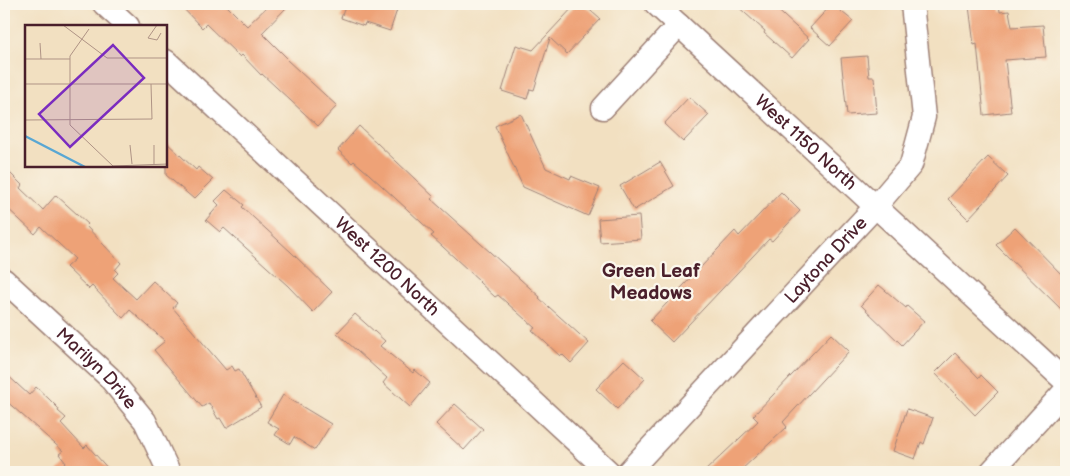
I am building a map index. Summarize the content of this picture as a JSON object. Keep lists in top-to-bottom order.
{
  "streets": {
    "street": [
      "West 1150 North",
      "Laytona Drive",
      "West 1200 North",
      "Marilyn Drive"
    ]
  },
  "crossings": [
    ["West 1150 North", "Laytona Drive"]
  ],
  "districts": ["Green Leaf Meadows"]
}
